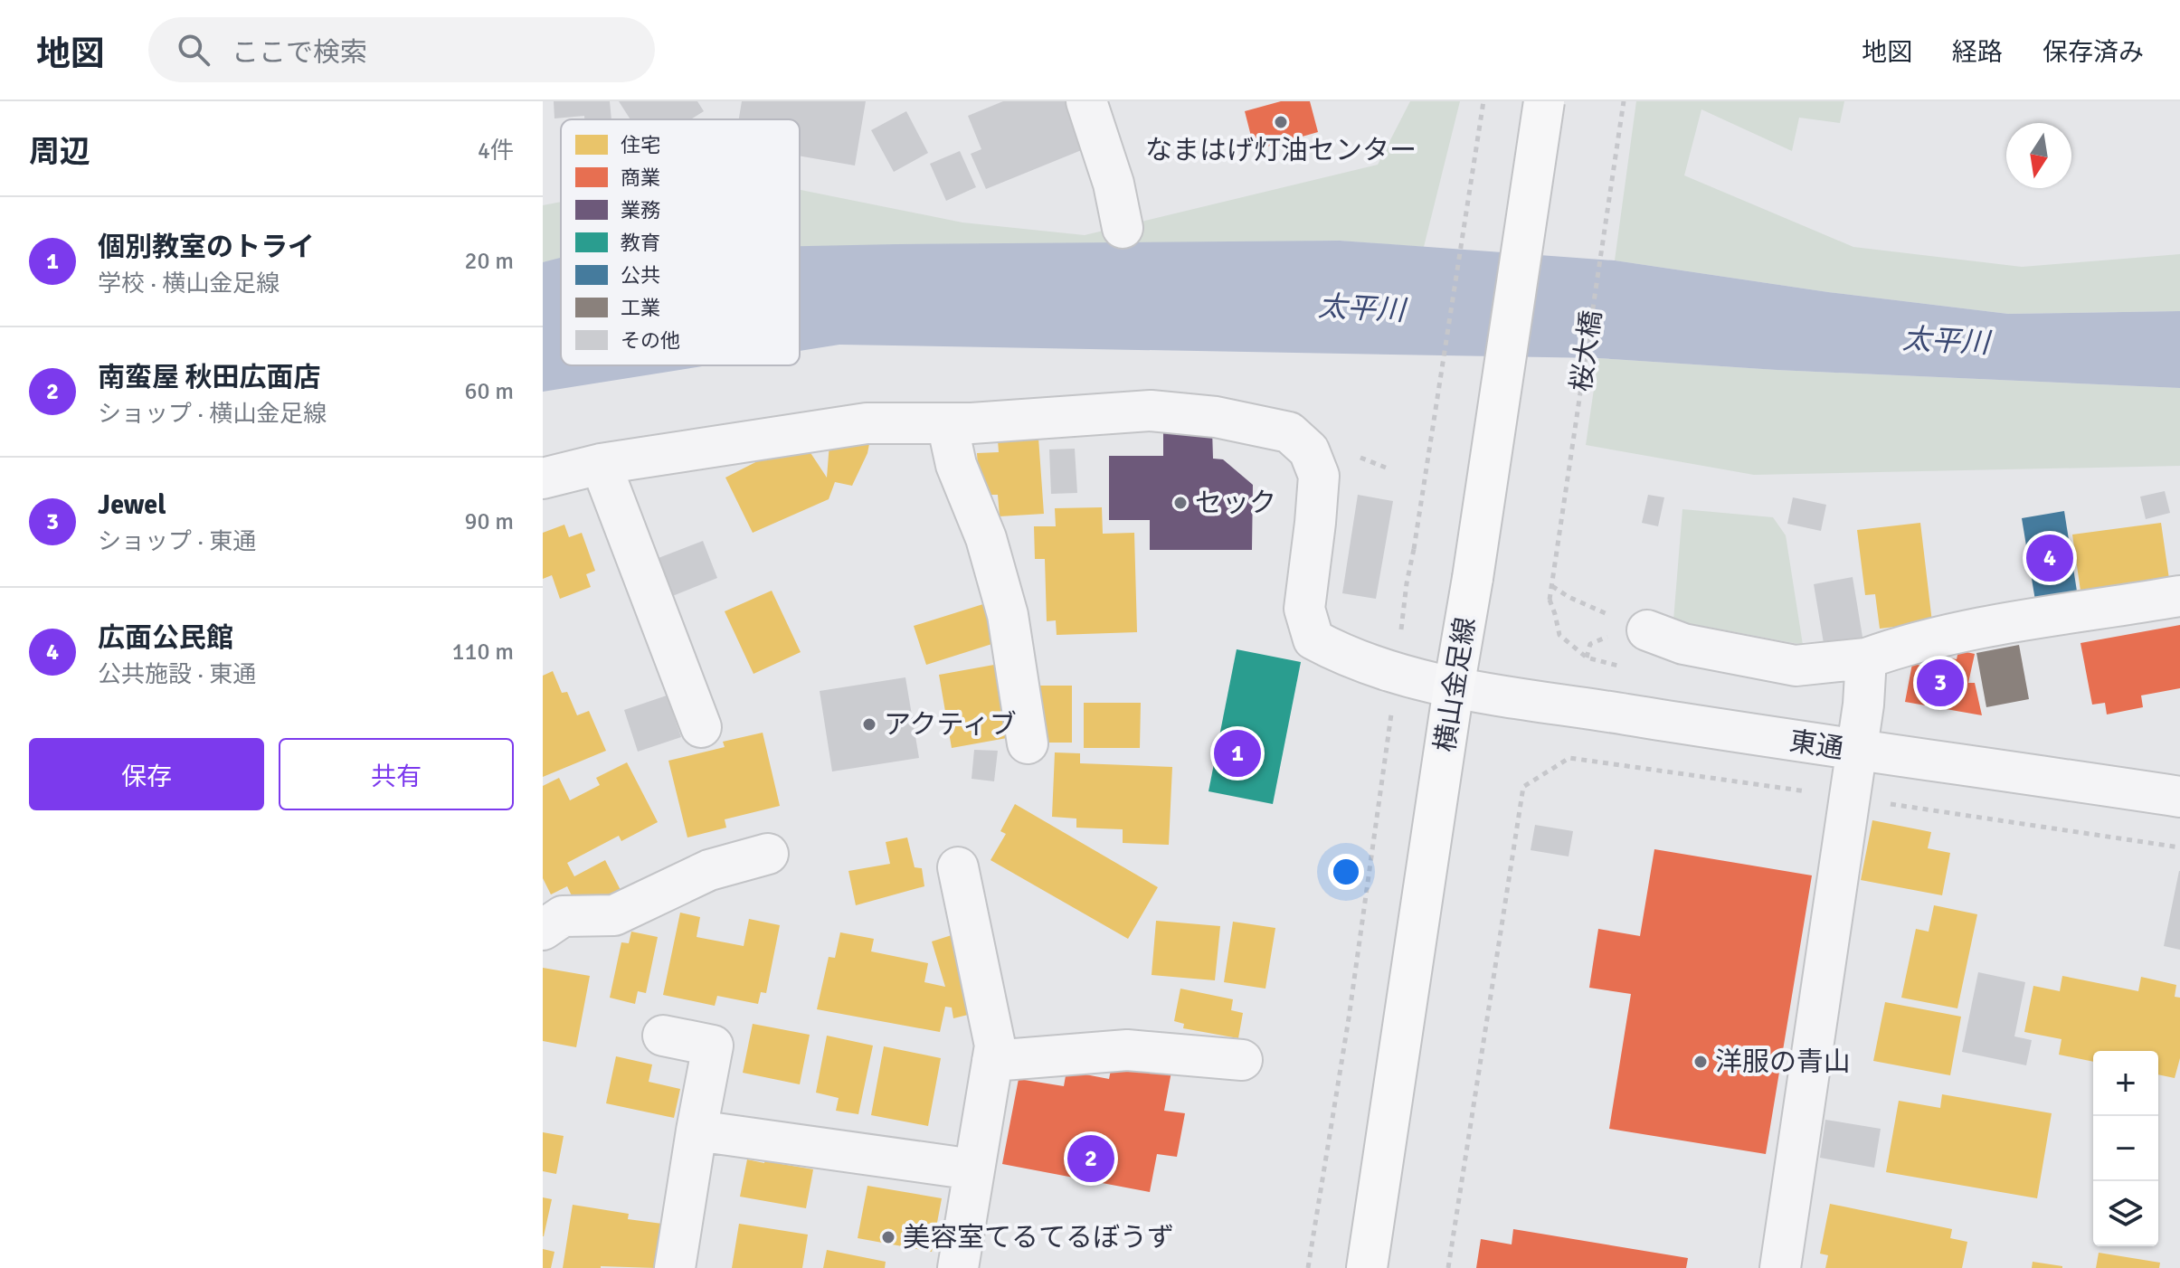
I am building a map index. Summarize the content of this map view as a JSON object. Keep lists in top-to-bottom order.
{
  "streets": {
    "main road": ["横山金足線"],
    "street": ["東通"],
    "path": ["桜大橋"]
  },
  "crossings": [
    ["横山金足線", "東通"]
  ],
  "water": ["太平川"],
  "places": [
    "なまはげ灯油センター",
    "セック",
    "アクティブ",
    "洋服の青山",
    "美容室てるてるぼうず"
  ],
  "legend": [
    "住宅",
    "商業",
    "業務",
    "教育",
    "公共",
    "工業",
    "その他"
  ],
  "north": "bottom",
  "page": {
    "header": "地図",
    "search": "ここで検索",
    "nav": ["地図", "経路", "保存済み"],
    "heading": ["周辺", "4件"],
    "list": [
      {
        "mark": "1",
        "name": "個別教室のトライ",
        "note": "学校 · 横山金足線",
        "value": "20 m"
      },
      {
        "mark": "2",
        "name": "南蛮屋 秋田広面店",
        "note": "ショップ · 横山金足線",
        "value": "60 m"
      },
      {
        "mark": "3",
        "name": "Jewel",
        "note": "ショップ · 東通",
        "value": "90 m"
      },
      {
        "mark": "4",
        "name": "広面公民館",
        "note": "公共施設 · 東通",
        "value": "110 m"
      }
    ],
    "pins": [
      "4",
      "3",
      "1",
      "2"
    ],
    "buttons": ["保存", "共有"],
    "map_buttons": ["+", "−"]
  }
}
